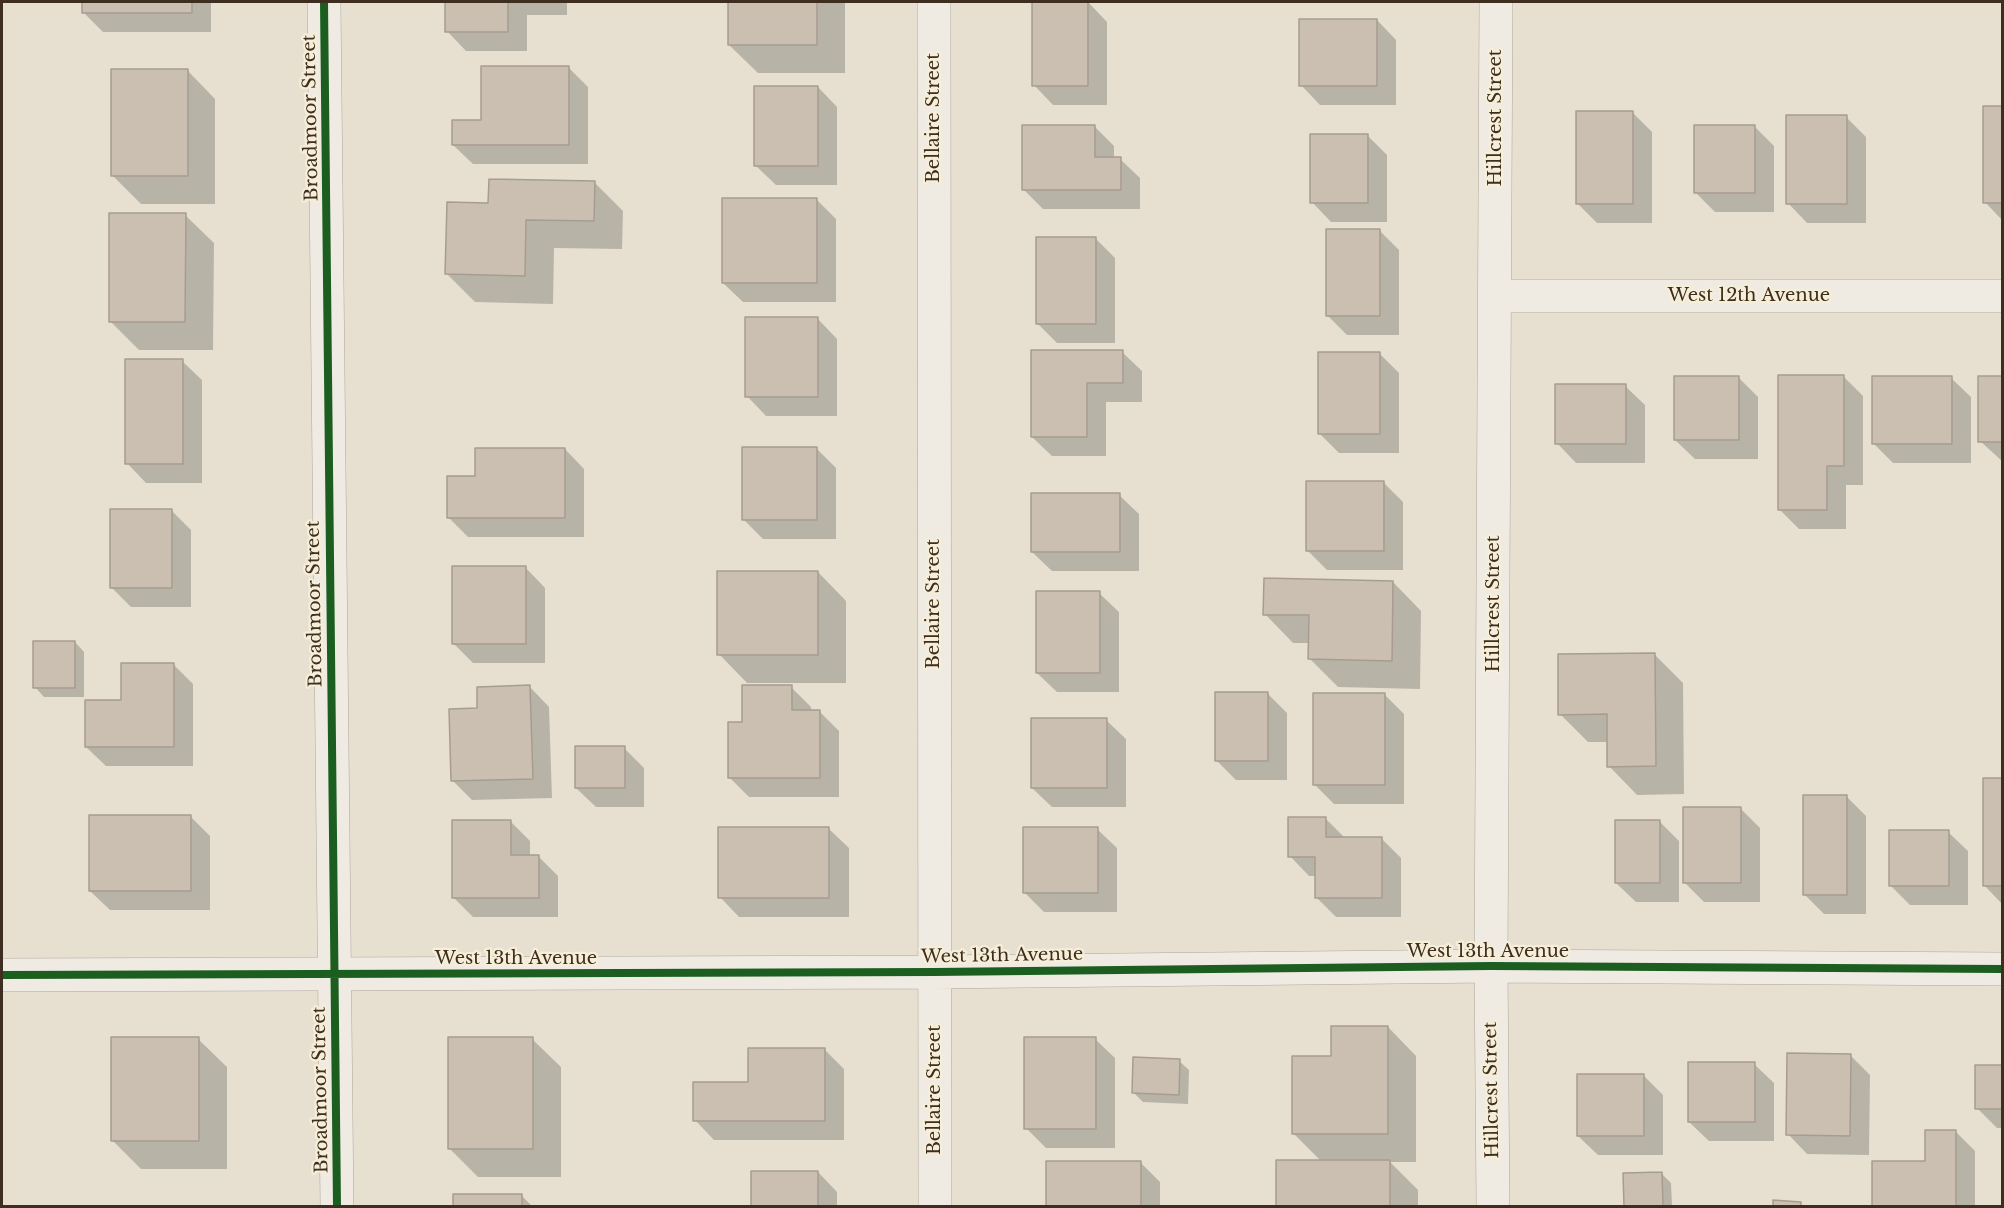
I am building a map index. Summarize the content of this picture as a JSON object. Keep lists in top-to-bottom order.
{
  "streets": {
    "street": [
      "Broadmoor Street",
      "Bellaire Street",
      "Hillcrest Street",
      "West 12th Avenue",
      "West 13th Avenue"
    ]
  },
  "crossings": [
    ["Broadmoor Street", "West 13th Avenue"],
    ["Bellaire Street", "West 13th Avenue"],
    ["Hillcrest Street", "West 12th Avenue"],
    ["Hillcrest Street", "West 13th Avenue"]
  ]
}
